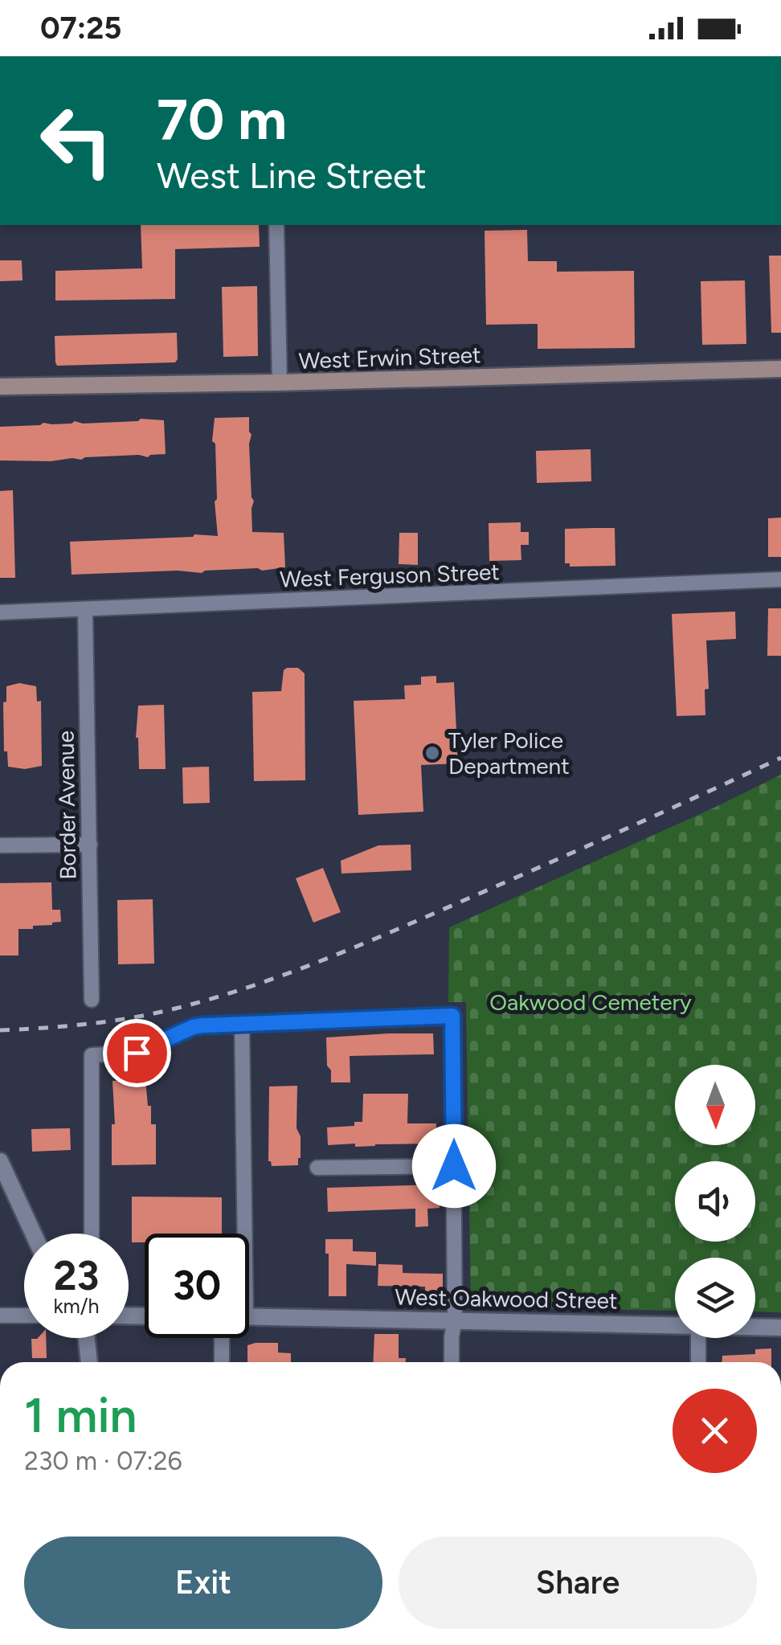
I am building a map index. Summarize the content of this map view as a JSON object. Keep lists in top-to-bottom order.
{
  "streets": {
    "main road": ["West Erwin Street"],
    "street": ["West Ferguson Street", "Border Avenue", "West Oakwood Street"]
  },
  "crossings": [
    ["West Ferguson Street", "Border Avenue"]
  ],
  "parks": ["Oakwood Cemetery"],
  "places": ["Tyler Police Department"],
  "north": "bottom",
  "page": {
    "status": "07:25",
    "turn": ["70 m", "West Line Street"],
    "speed": "23 km/h",
    "limit": "30",
    "heading": ["1 min", "230 m · 07:26"],
    "buttons": ["Exit", "Share"]
  }
}
